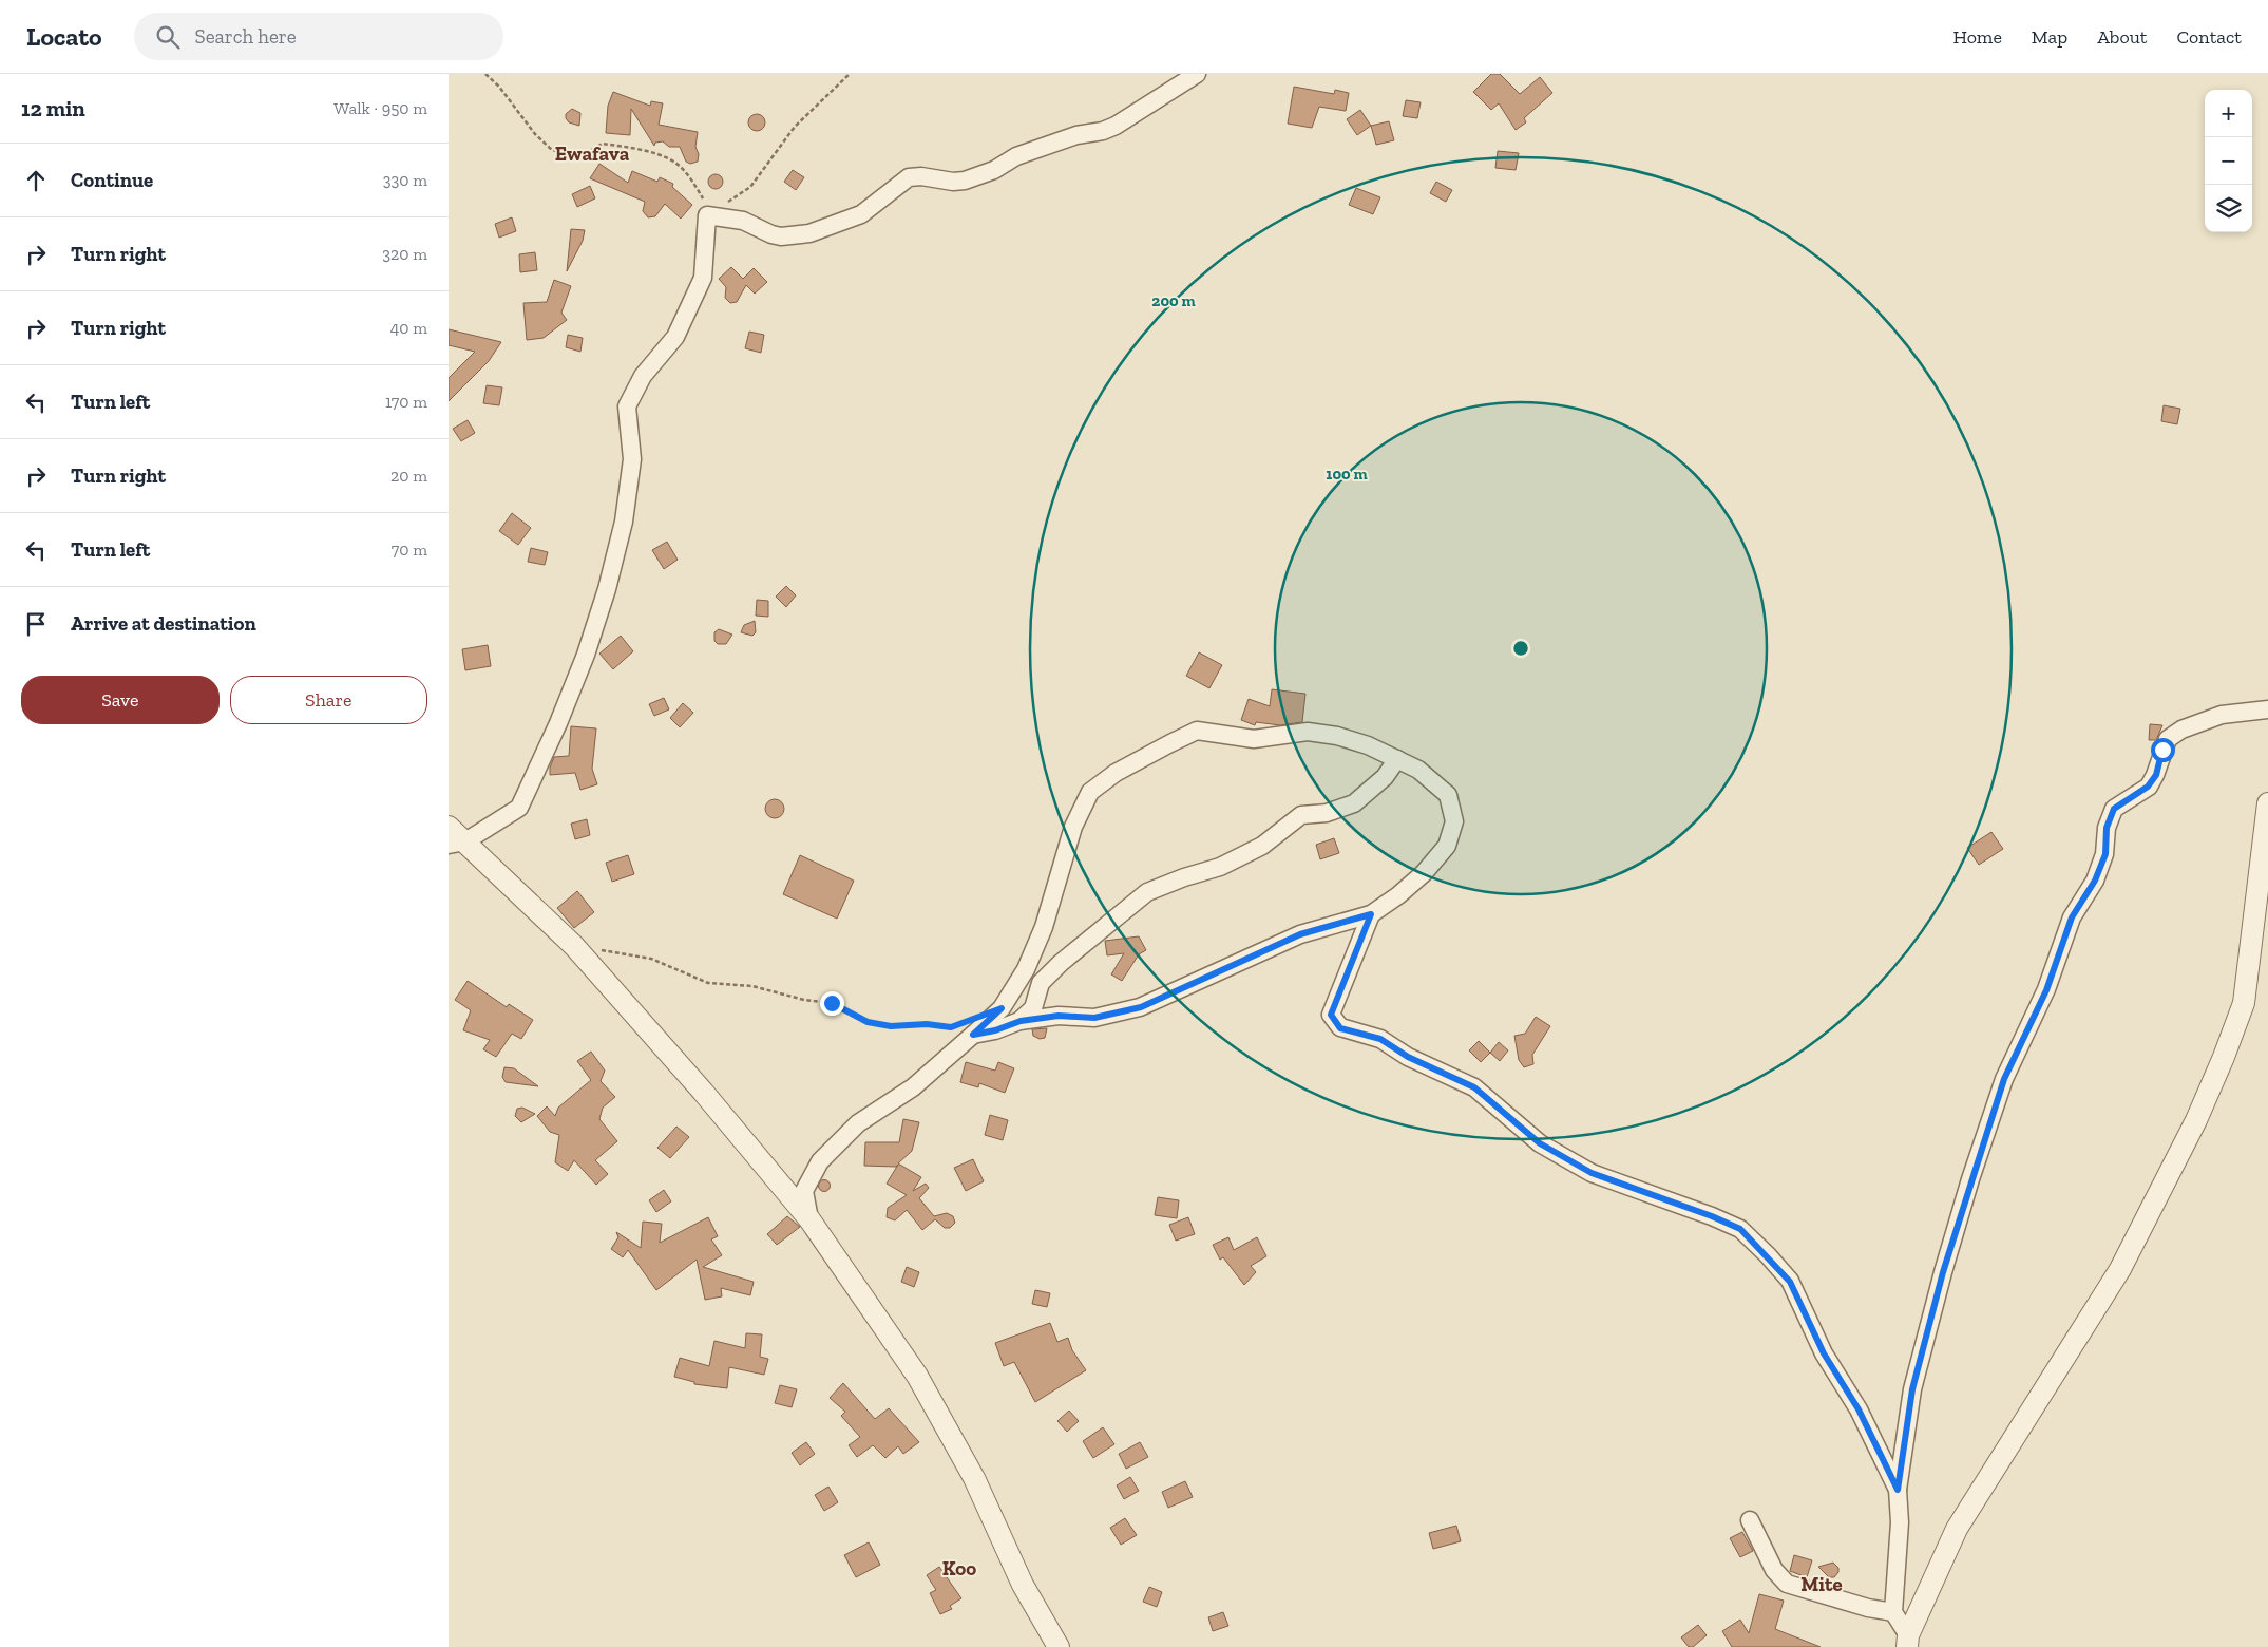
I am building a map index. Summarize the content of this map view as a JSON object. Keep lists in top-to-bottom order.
{
  "districts": ["Ewafava", "Koo", "Mite"],
  "page": {
    "header": "Locato",
    "search": "Search here",
    "nav": [
      "Home",
      "Map",
      "About",
      "Contact"
    ],
    "heading": ["12 min", "Walk · 950 m"],
    "map_buttons": ["+", "−"],
    "list": [
      ["Continue", "330 m"],
      ["Turn right", "320 m"],
      ["Turn right", "40 m"],
      ["Turn left", "170 m"],
      ["Turn right", "20 m"],
      ["Turn left", "70 m"],
      "Arrive at destination"
    ],
    "buttons": ["Save", "Share"]
  },
  "rings": ["200 m", "100 m"]
}
